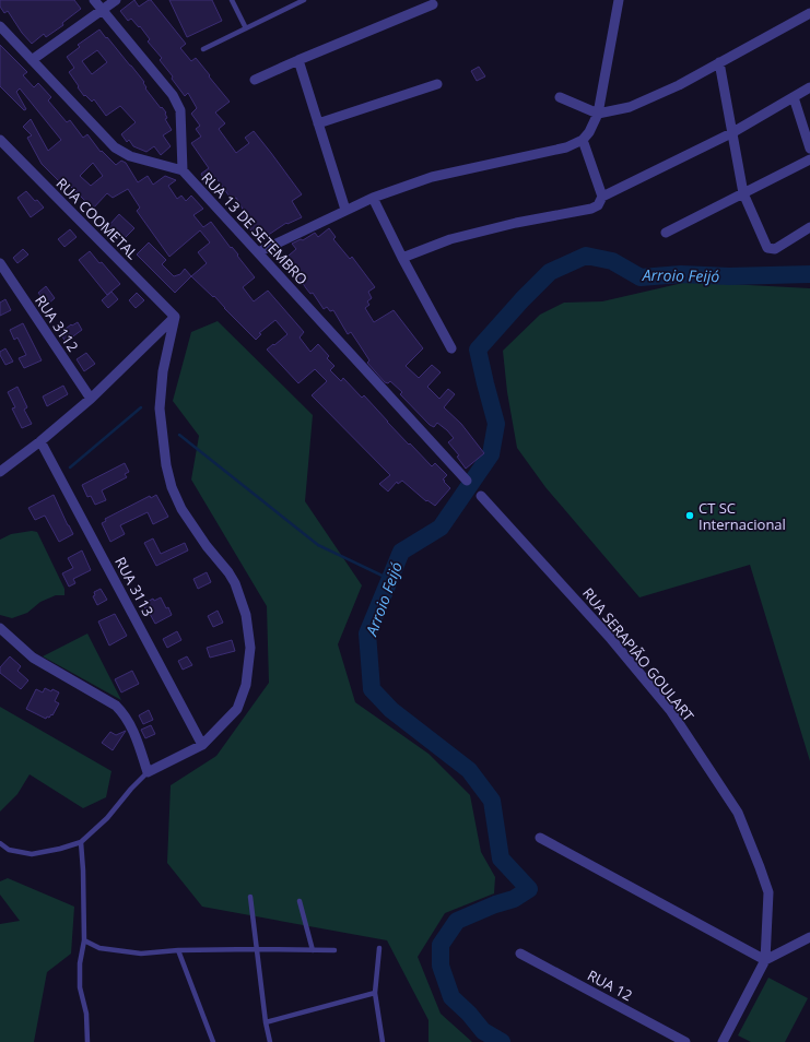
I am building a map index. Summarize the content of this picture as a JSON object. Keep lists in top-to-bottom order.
{
  "streets": {
    "street": [
      "RUA COOMETAL",
      "RUA 13 DE SETEMBRO",
      "RUA 3112",
      "RUA 3113",
      "RUA SERAPIÃO GOULART",
      "RUA 12"
    ]
  },
  "water": ["Arroio Feijó"],
  "places": ["CT SC Internacional"]
}
